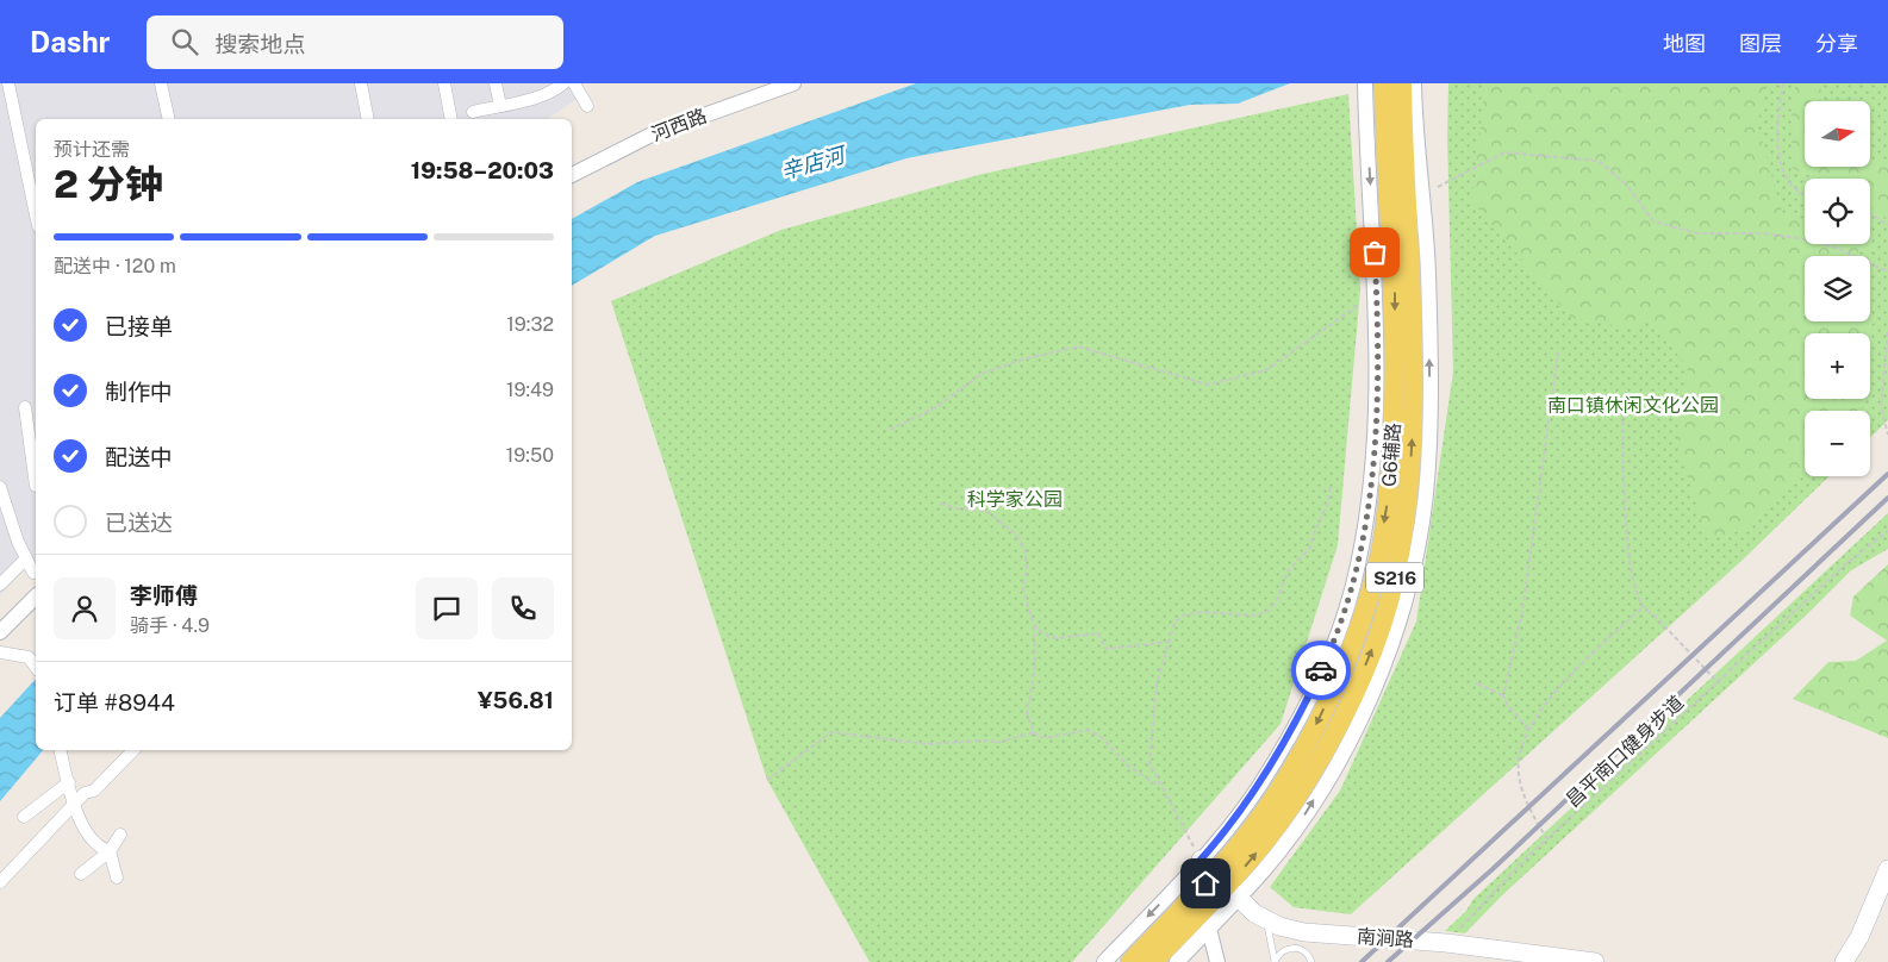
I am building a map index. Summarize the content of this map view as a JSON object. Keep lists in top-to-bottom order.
{
  "streets": {
    "main road": ["G6辅路", "S216", "南涧路"],
    "street": ["河西路"],
    "path": ["昌平南口健身步道"]
  },
  "crossings": [
    ["G6辅路", "南涧路"],
    ["昌平南口健身步道", "南涧路"]
  ],
  "water": ["辛店河"],
  "parks": ["南口镇休闲文化公园", "科学家公园"],
  "north": "right",
  "page": {
    "header": "Dashr",
    "search": "搜索地点",
    "nav": ["地图", "图层", "分享"],
    "map_buttons": ["+", "−"],
    "heading": ["2 分钟", "预计还需", "19:58–20:03"],
    "panel": [
      "李师傅",
      "骑手 · 4.9",
      "订单 #8944",
      "¥56.81"
    ],
    "bar": "配送中 · 120 m",
    "list": [
      ["已接单", "19:32"],
      ["制作中", "19:49"],
      ["配送中", "19:50"],
      "已送达"
    ]
  }
}
